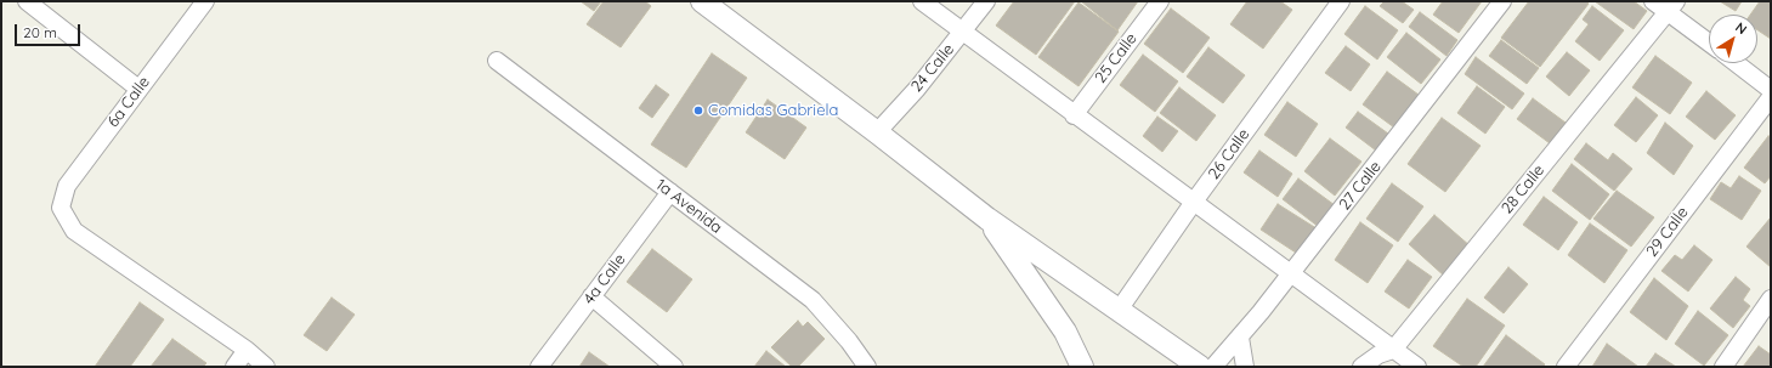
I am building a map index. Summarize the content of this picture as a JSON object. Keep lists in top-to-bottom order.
{
  "streets": {
    "street": [
      "25 Calle",
      "24 Calle",
      "6a Calle",
      "26 Calle",
      "27 Calle",
      "28 Calle",
      "1a Avenida",
      "29 Calle",
      "4a Calle"
    ]
  },
  "crossings": [
    ["1a Avenida", "4a Calle"]
  ],
  "places": ["Comidas Gabriela"],
  "scale_bar": "20 m",
  "north": "top right"
}
